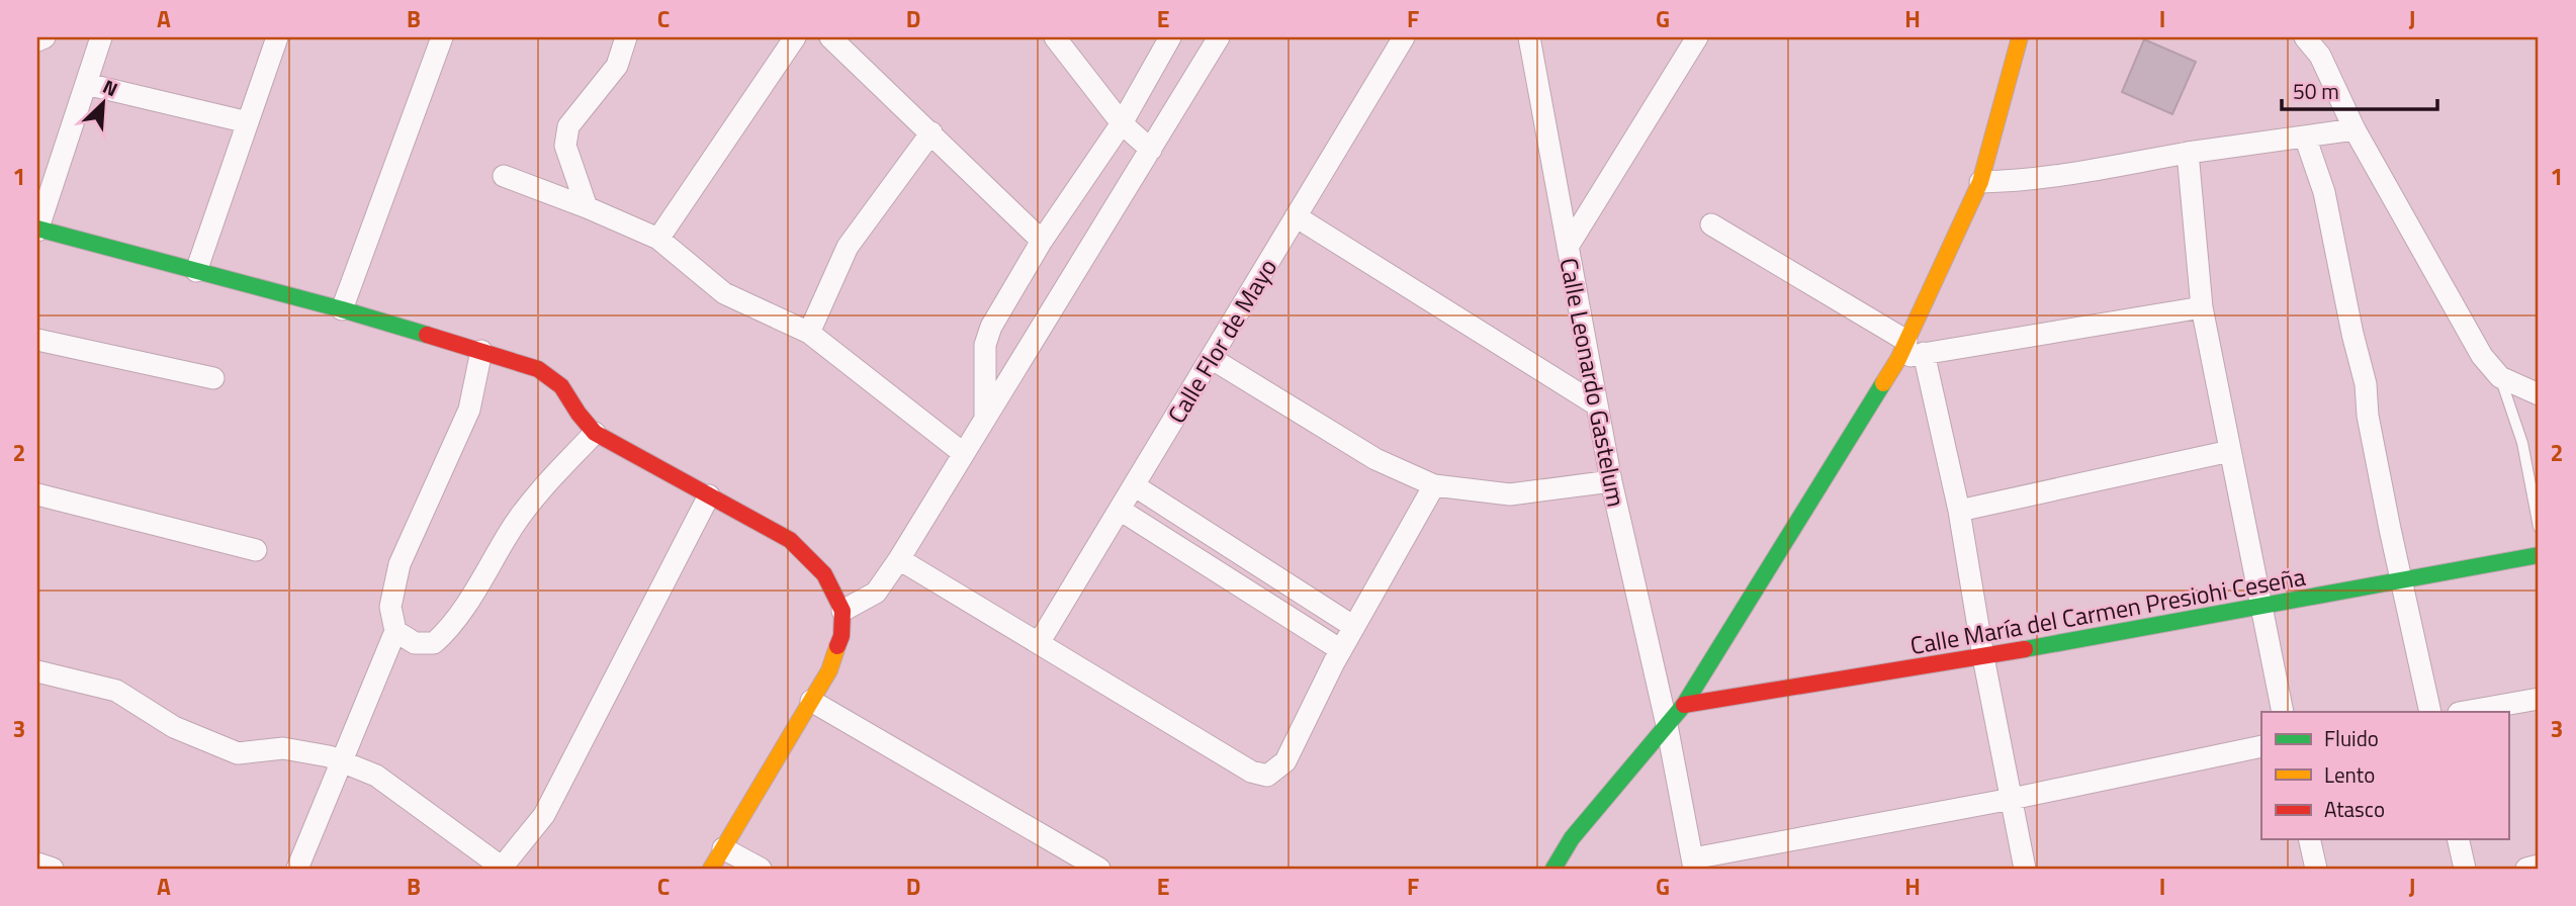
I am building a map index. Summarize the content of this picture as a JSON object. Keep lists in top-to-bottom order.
{
  "streets": {
    "street": ["Calle Flor de Mayo", "Calle Leonardo Gastelum", "Calle María del Carmen Presiohi Ceseña"]
  },
  "legend": ["Fluido", "Lento", "Atasco"],
  "scale_bar": "50 m",
  "north": "top right",
  "grid": {
    "columns": [
      "A",
      "B",
      "C",
      "D",
      "E",
      "F",
      "G",
      "H",
      "I",
      "J"
    ],
    "rows": ["1", "2", "3"]
  }
}
